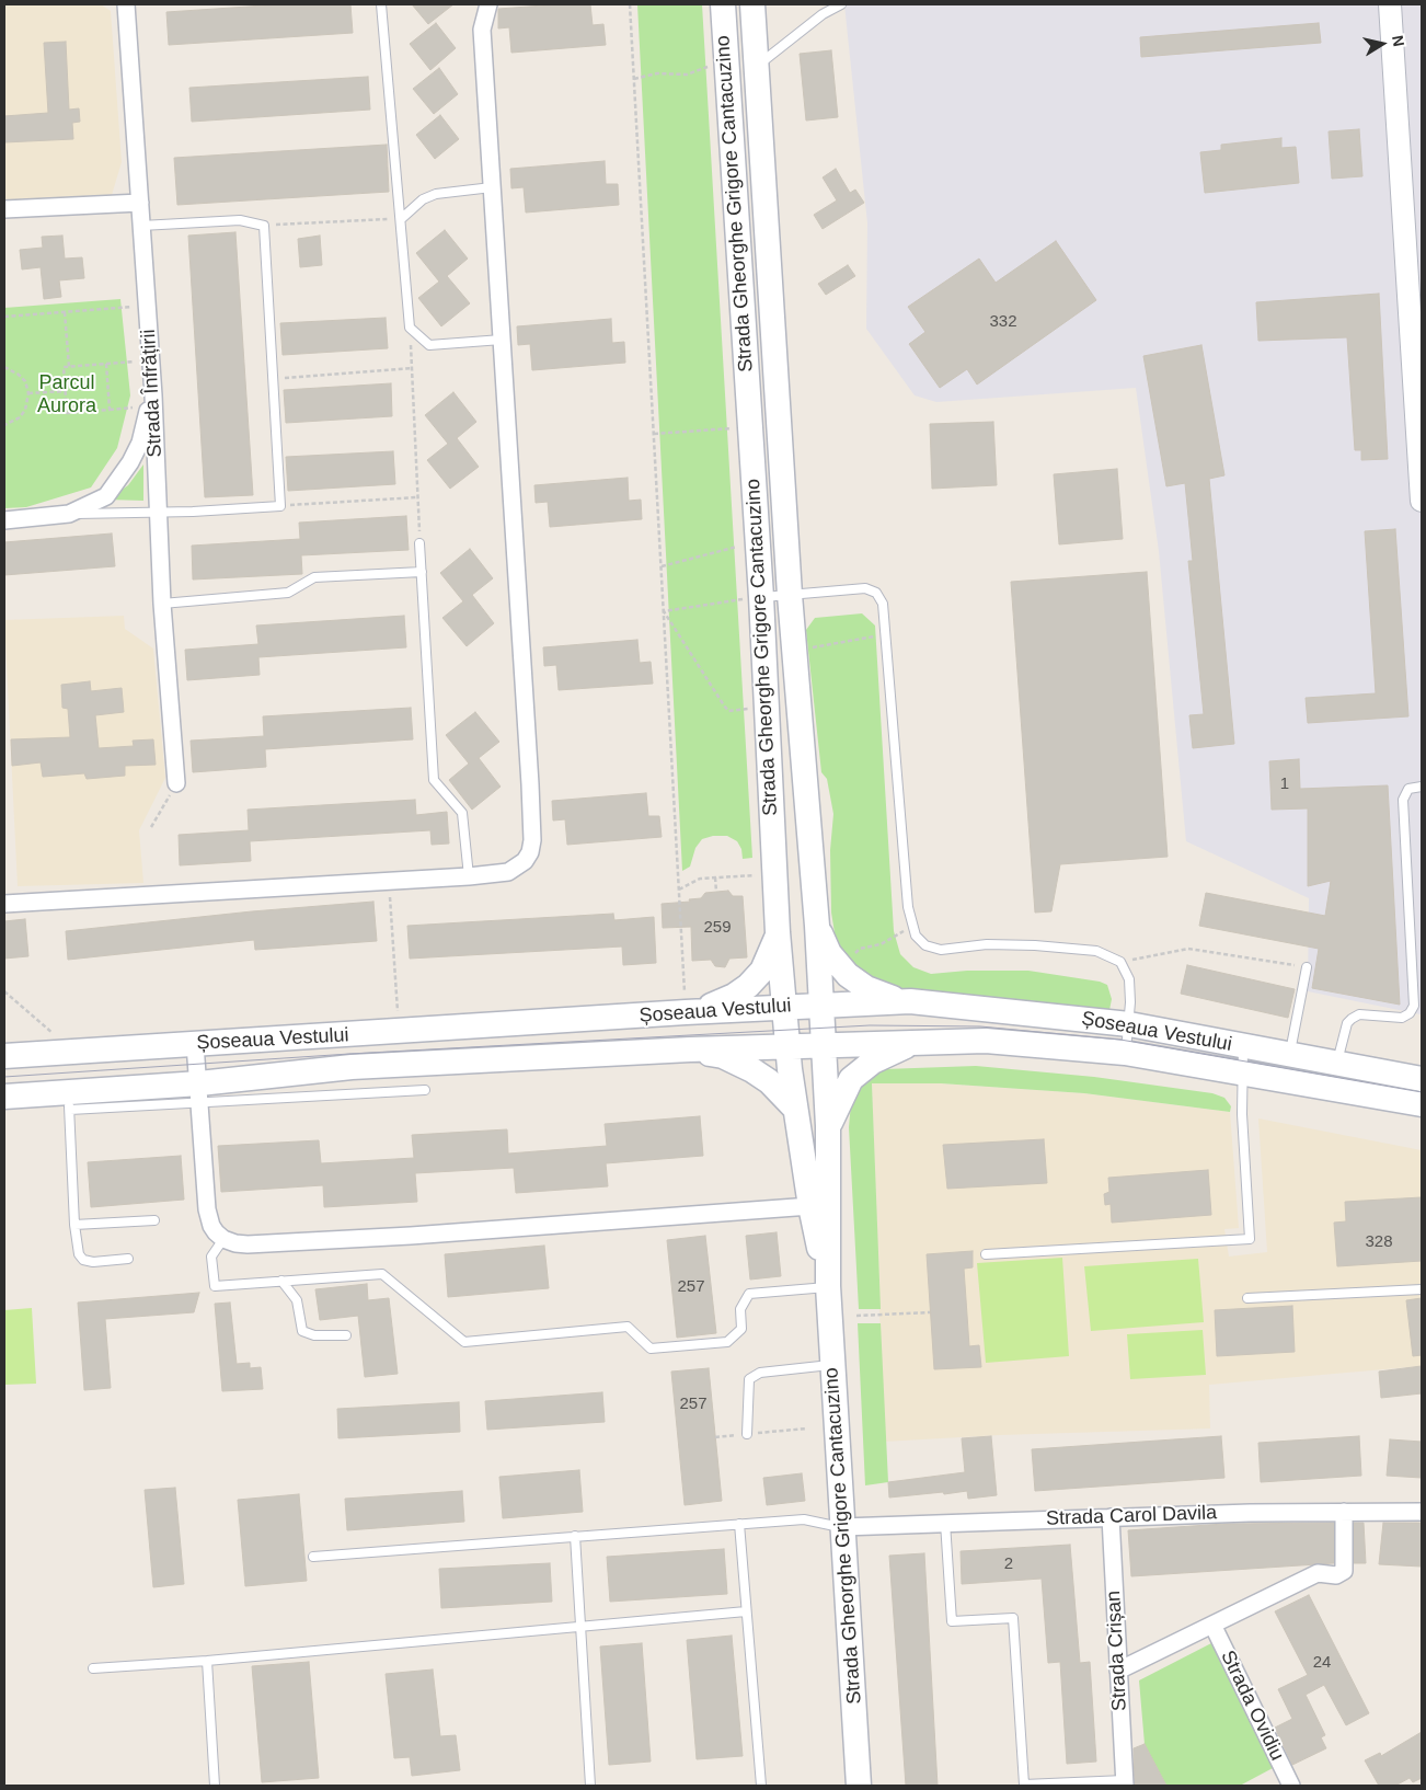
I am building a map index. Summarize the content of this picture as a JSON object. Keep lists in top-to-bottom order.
{
  "streets": {
    "main road": ["Strada Gheorghe Grigore Cantacuzino", "Șoseaua Vestului"],
    "street": [
      "Strada Înfrățirii",
      "Strada Carol Davila",
      "Strada Crișan",
      "Strada Ovidiu"
    ]
  },
  "crossings": [
    ["Strada Gheorghe Grigore Cantacuzino", "Șoseaua Vestului"],
    ["Strada Gheorghe Grigore Cantacuzino", "Strada Carol Davila"],
    ["Strada Carol Davila", "Strada Crișan"]
  ],
  "parks": ["Parcul Aurora"],
  "house_numbers": [
    "332",
    "1",
    "259",
    "328",
    "257",
    "257",
    "2",
    "24"
  ],
  "north": "right"
}
